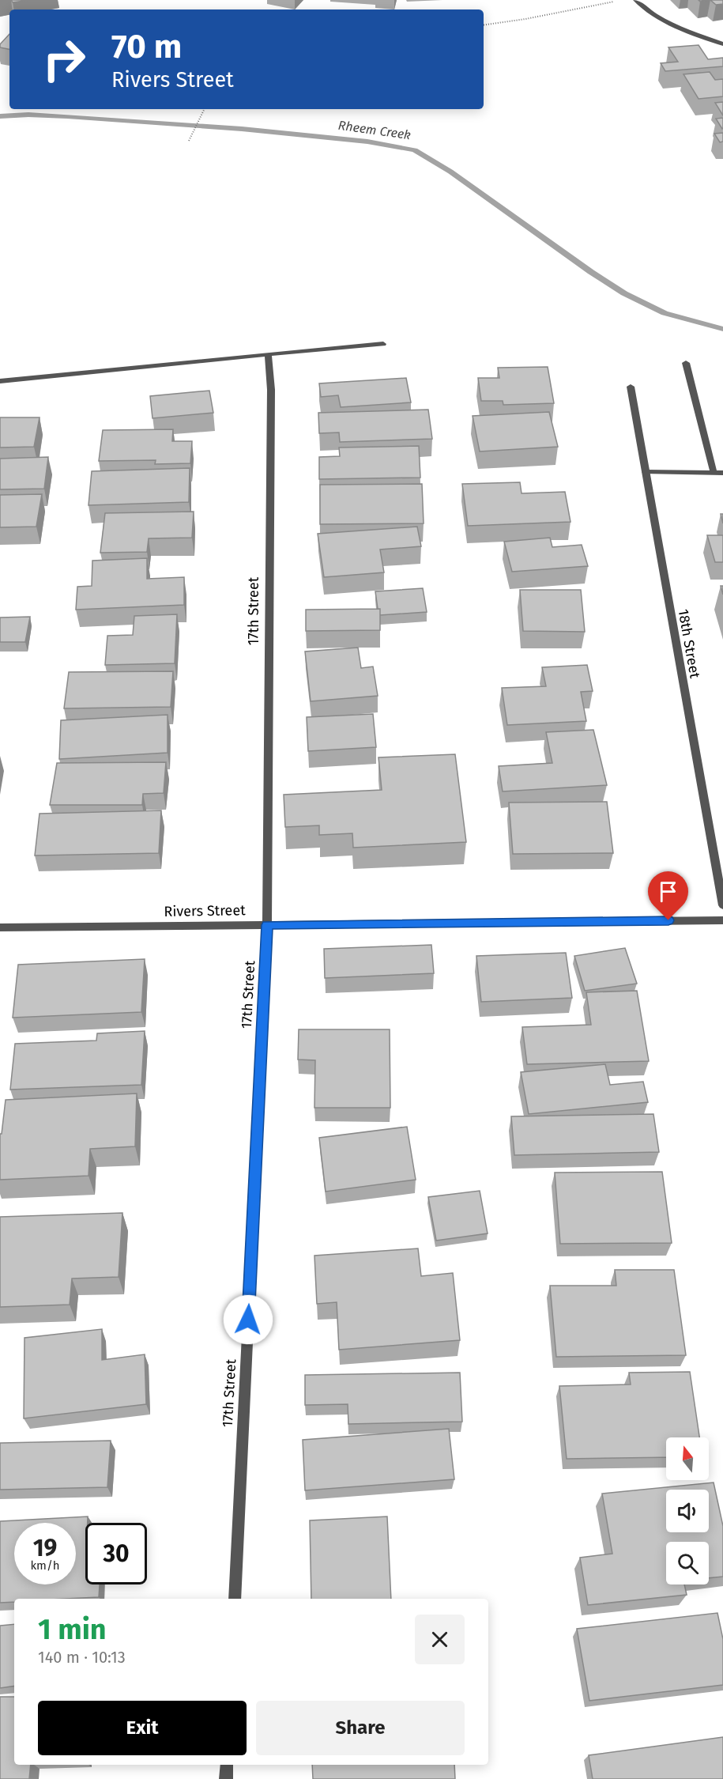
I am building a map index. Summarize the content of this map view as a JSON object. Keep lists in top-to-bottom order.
{
  "streets": {
    "street": ["17th Street", "18th Street", "Rivers Street"]
  },
  "crossings": [
    ["17th Street", "Rivers Street"]
  ],
  "water": ["Rheem Creek"],
  "north": "top",
  "page": {
    "turn": ["70 m", "Rivers Street"],
    "speed": "19 km/h",
    "limit": "30",
    "heading": ["1 min", "140 m · 10:13"],
    "buttons": ["Exit", "Share"]
  }
}
